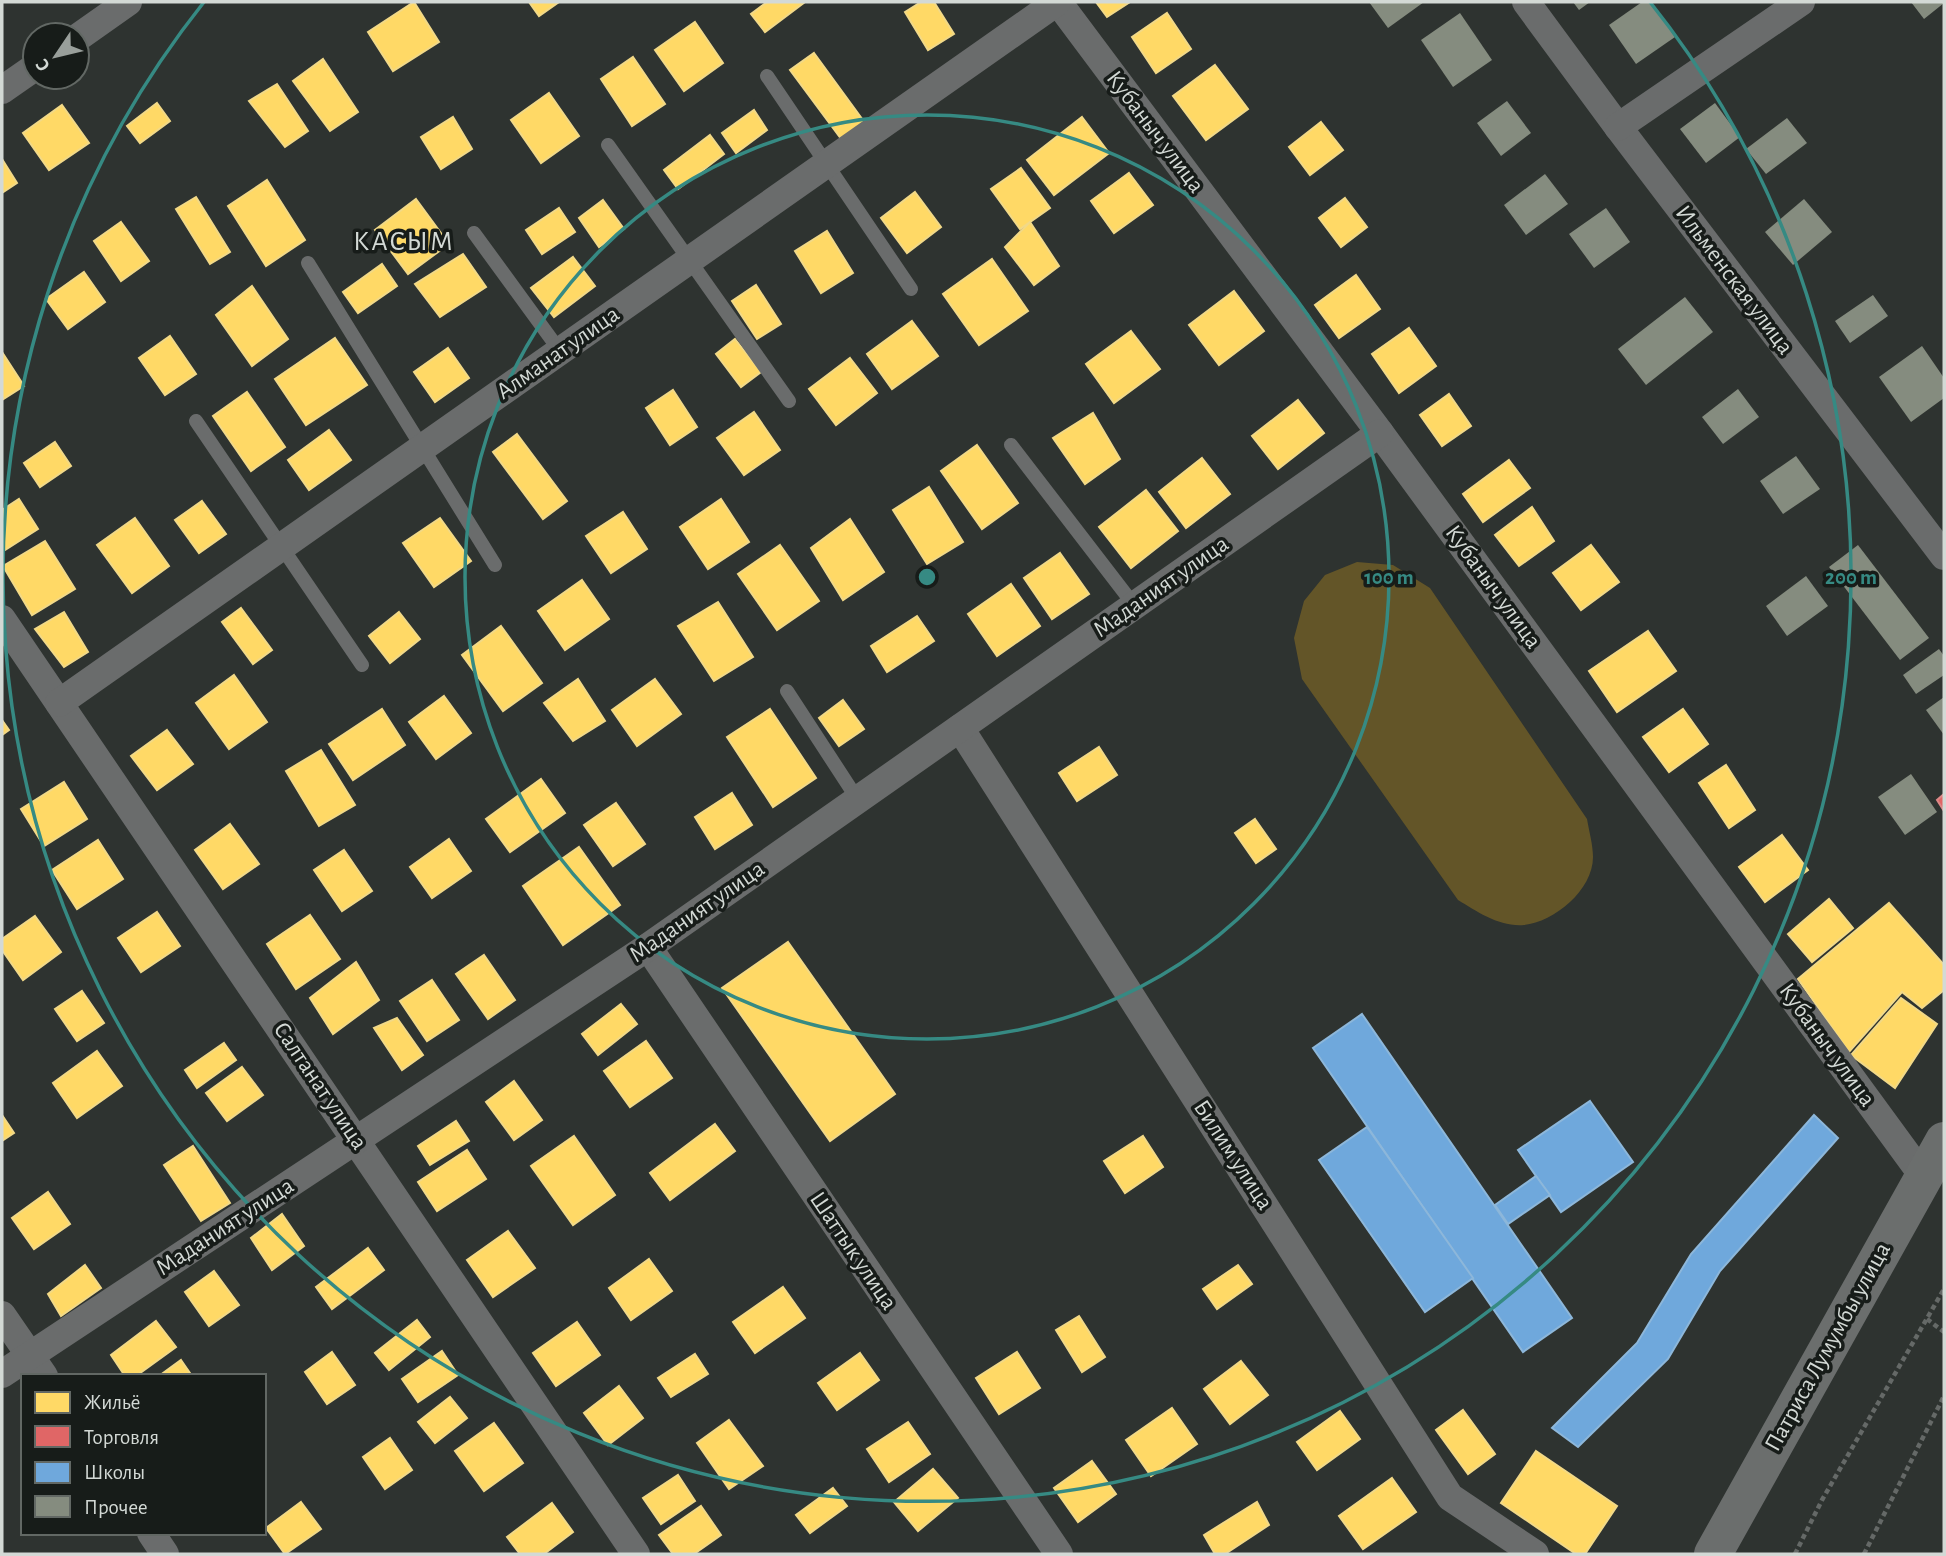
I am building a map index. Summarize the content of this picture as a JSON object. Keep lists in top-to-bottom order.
{
  "streets": {
    "street": [
      "Кубаныч улица",
      "Ильменская улица",
      "Алманат улица",
      "Маданият улица",
      "Салтанат улица",
      "Билим улица",
      "Шаттык улица",
      "Патриса Лумумбы улица"
    ]
  },
  "crossings": [
    ["Кубаныч улица", "Алманат улица"],
    ["Кубаныч улица", "Маданият улица"],
    ["Кубаныч улица", "Патриса Лумумбы улица"],
    ["Алманат улица", "Салтанат улица"],
    ["Маданият улица", "Салтанат улица"],
    ["Маданият улица", "Билим улица"],
    ["Маданият улица", "Шаттык улица"]
  ],
  "districts": ["КАСЫМ"],
  "legend": [
    "Жильё",
    "Торговля",
    "Школы",
    "Прочее"
  ],
  "north": "bottom left",
  "rings": ["100 m", "200 m"]
}
